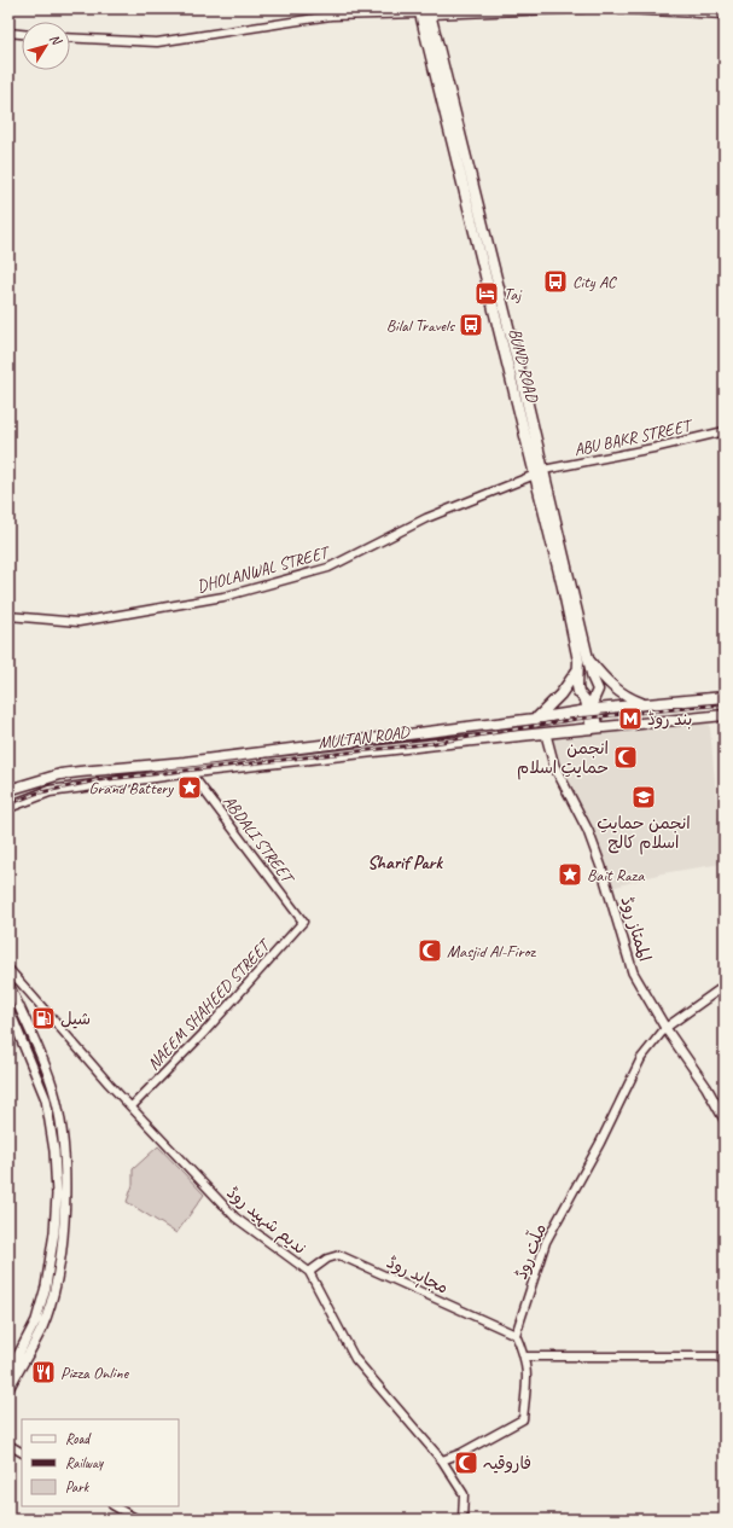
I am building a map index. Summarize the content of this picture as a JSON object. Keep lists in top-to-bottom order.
{
  "streets": {
    "main road": ["BUND ROAD", "MULTAN ROAD", "الممتاز روڈ"],
    "street": [
      "ABU BAKR STREET",
      "DHOLANWAL STREET",
      "ABDALI STREET",
      "NAEEM SHAHEED STREET",
      "ندیم شہید روڈ",
      "ملّت روڈ",
      "مجاہد روڈ"
    ]
  },
  "crossings": [
    ["BUND ROAD", "ABU BAKR STREET"],
    ["BUND ROAD", "DHOLANWAL STREET"],
    ["BUND ROAD", "MULTAN ROAD"],
    ["ABU BAKR STREET", "DHOLANWAL STREET"],
    ["MULTAN ROAD", "ABDALI STREET"],
    ["MULTAN ROAD", "الممتاز روڈ"],
    ["ABDALI STREET", "NAEEM SHAHEED STREET"],
    ["الممتاز روڈ", "ملّت روڈ"],
    ["NAEEM SHAHEED STREET", "ندیم شہید روڈ"],
    ["ندیم شہید روڈ", "مجاہد روڈ"],
    ["ملّت روڈ", "مجاہد روڈ"]
  ],
  "districts": ["Sharif Park"],
  "places": {
    "bus stop": ["City AC", "Bilal Travels"],
    "hotel": ["Taj"],
    "metro station": ["بند روڈ"],
    "mosque": ["انجمن حمایتِ اسلام", "Masjid Al-Firoz", "فاروقیہ"],
    "place": ["Grand Battery", "Bait Raza"],
    "school or university": ["انجمن حمایتِ اسلام کالج"],
    "fuel station": ["شیل"],
    "restaurant": ["Pizza Online"]
  },
  "legend": ["Road", "Railway", "Park"],
  "north": "top right"
}
